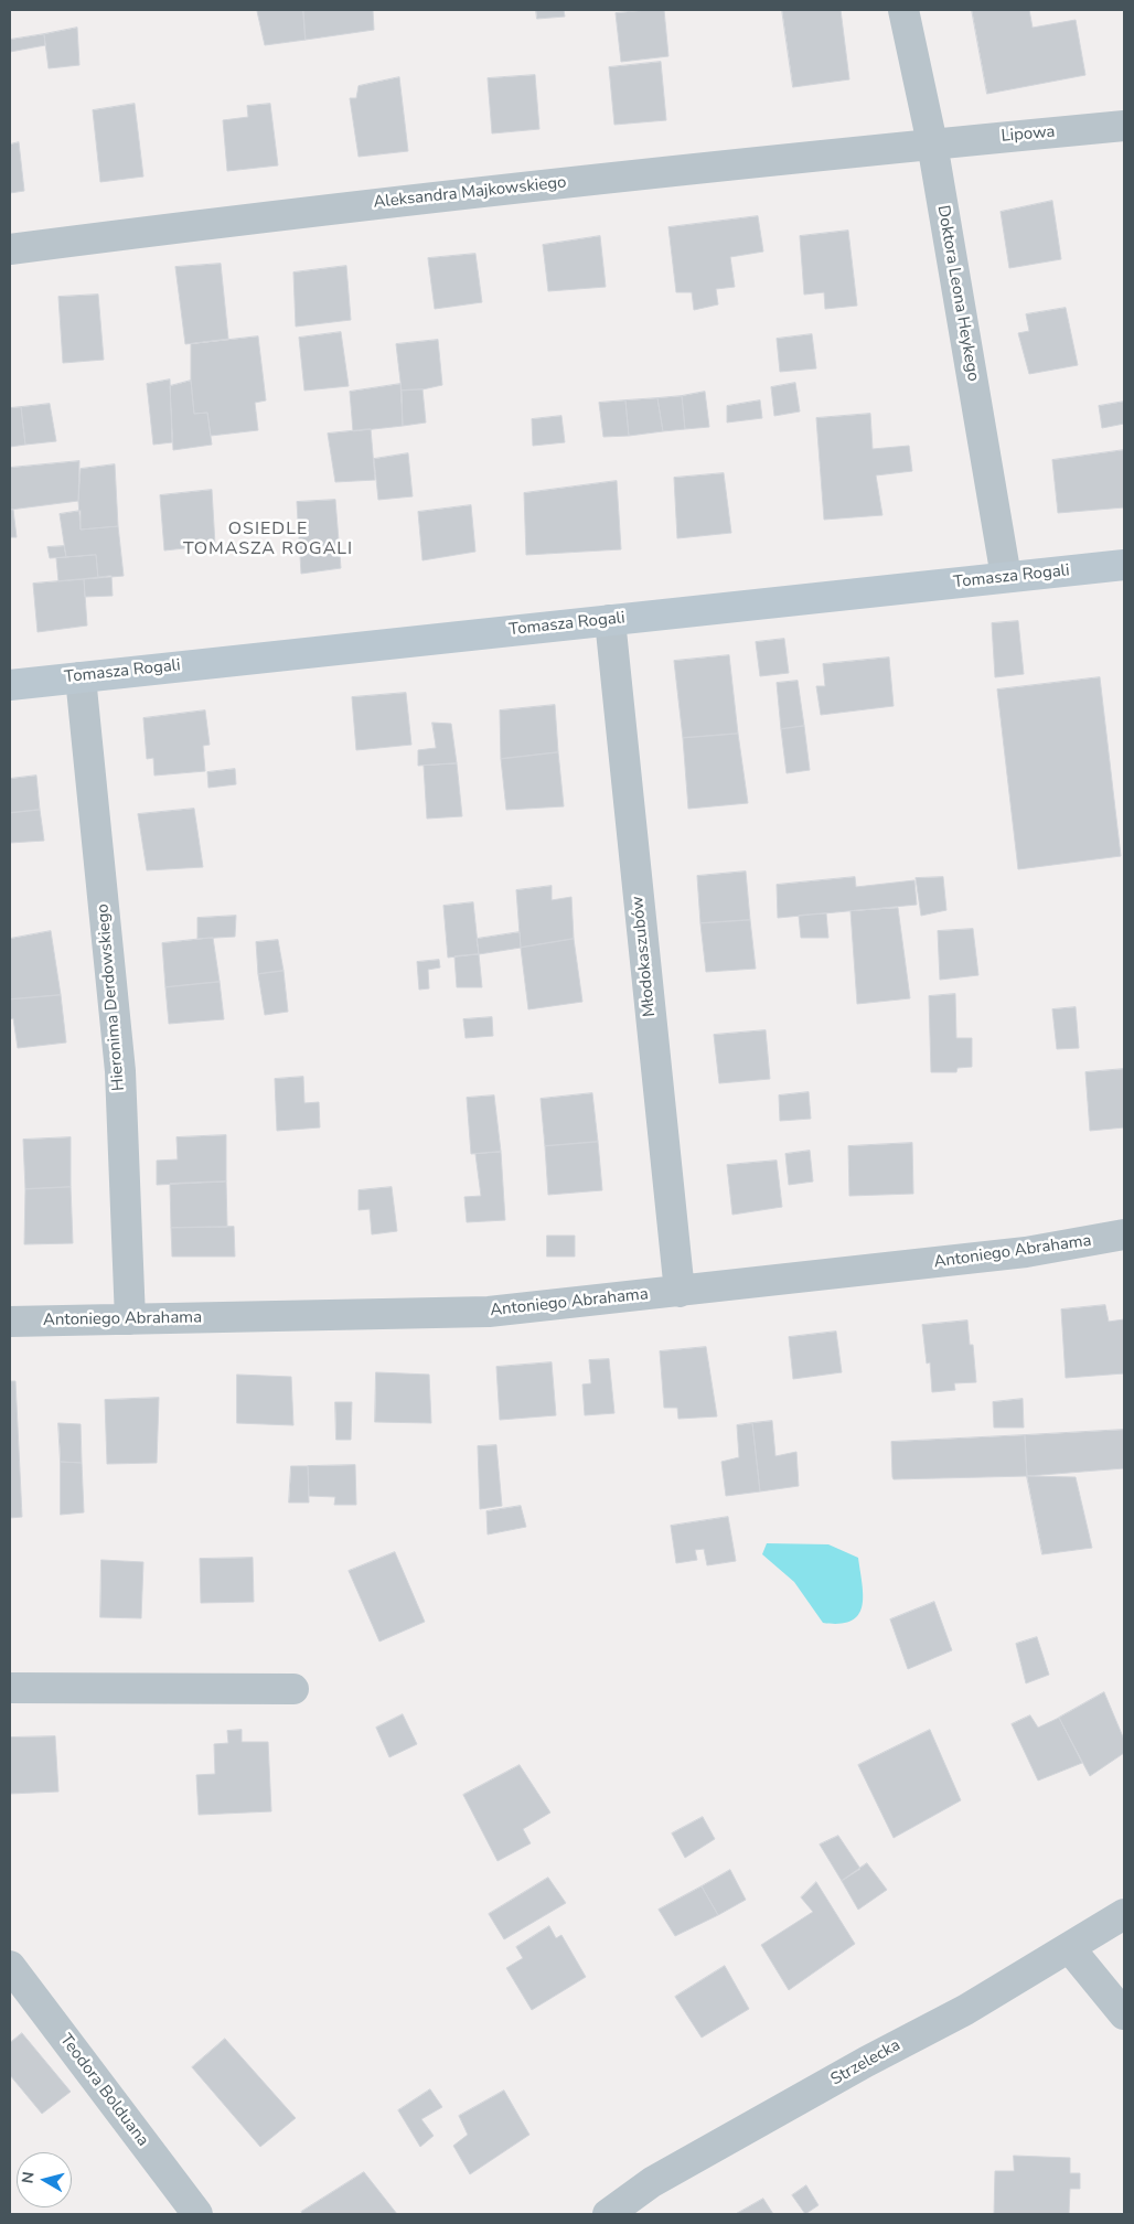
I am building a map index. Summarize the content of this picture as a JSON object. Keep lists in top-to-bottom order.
{
  "streets": {
    "street": [
      "Lipowa",
      "Aleksandra Majkowskiego",
      "Doktora Leona Heykego",
      "Tomasza Rogali",
      "Młodokaszubów",
      "Hieronima Derdowskiego",
      "Antoniego Abrahama",
      "Strzelecka",
      "Teodora Bolduana"
    ]
  },
  "crossings": [
    ["Lipowa", "Aleksandra Majkowskiego"],
    ["Lipowa", "Doktora Leona Heykego"],
    ["Aleksandra Majkowskiego", "Doktora Leona Heykego"],
    ["Doktora Leona Heykego", "Tomasza Rogali"],
    ["Tomasza Rogali", "Młodokaszubów"],
    ["Tomasza Rogali", "Hieronima Derdowskiego"],
    ["Młodokaszubów", "Antoniego Abrahama"],
    ["Hieronima Derdowskiego", "Antoniego Abrahama"]
  ],
  "districts": ["OSIEDLE TOMASZA ROGALI"],
  "north": "left"
}
